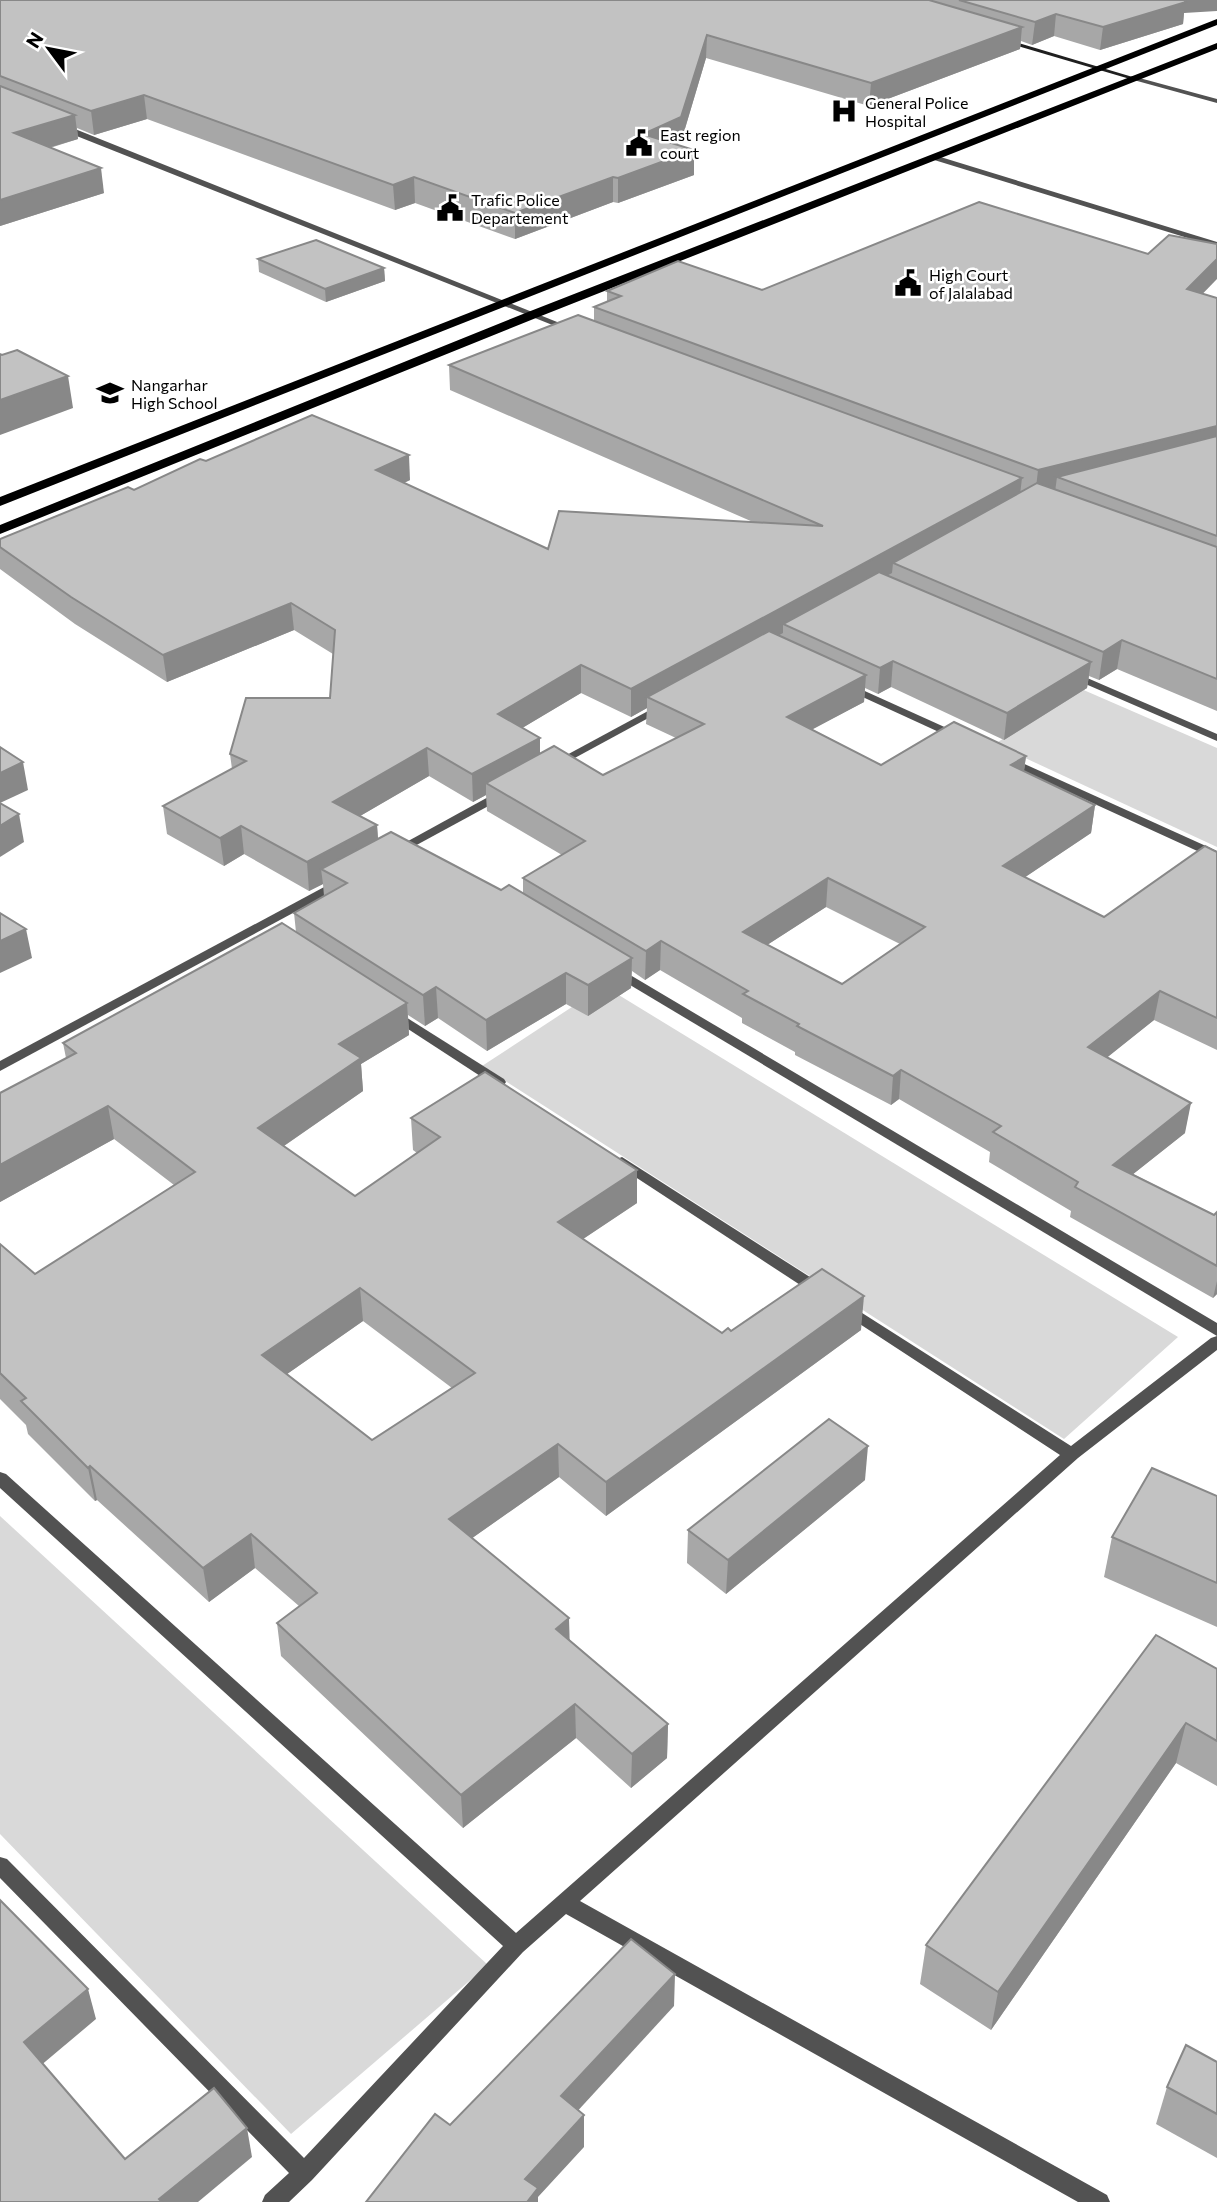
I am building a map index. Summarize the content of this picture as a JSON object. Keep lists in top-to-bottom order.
{
  "places": {
    "hospital": ["General Police Hospital"],
    "public building": ["East region court", "Trafic Police Departement", "High Court of Jalalabad"],
    "school or university": ["Nangarhar High School"]
  },
  "north": "top left"
}
